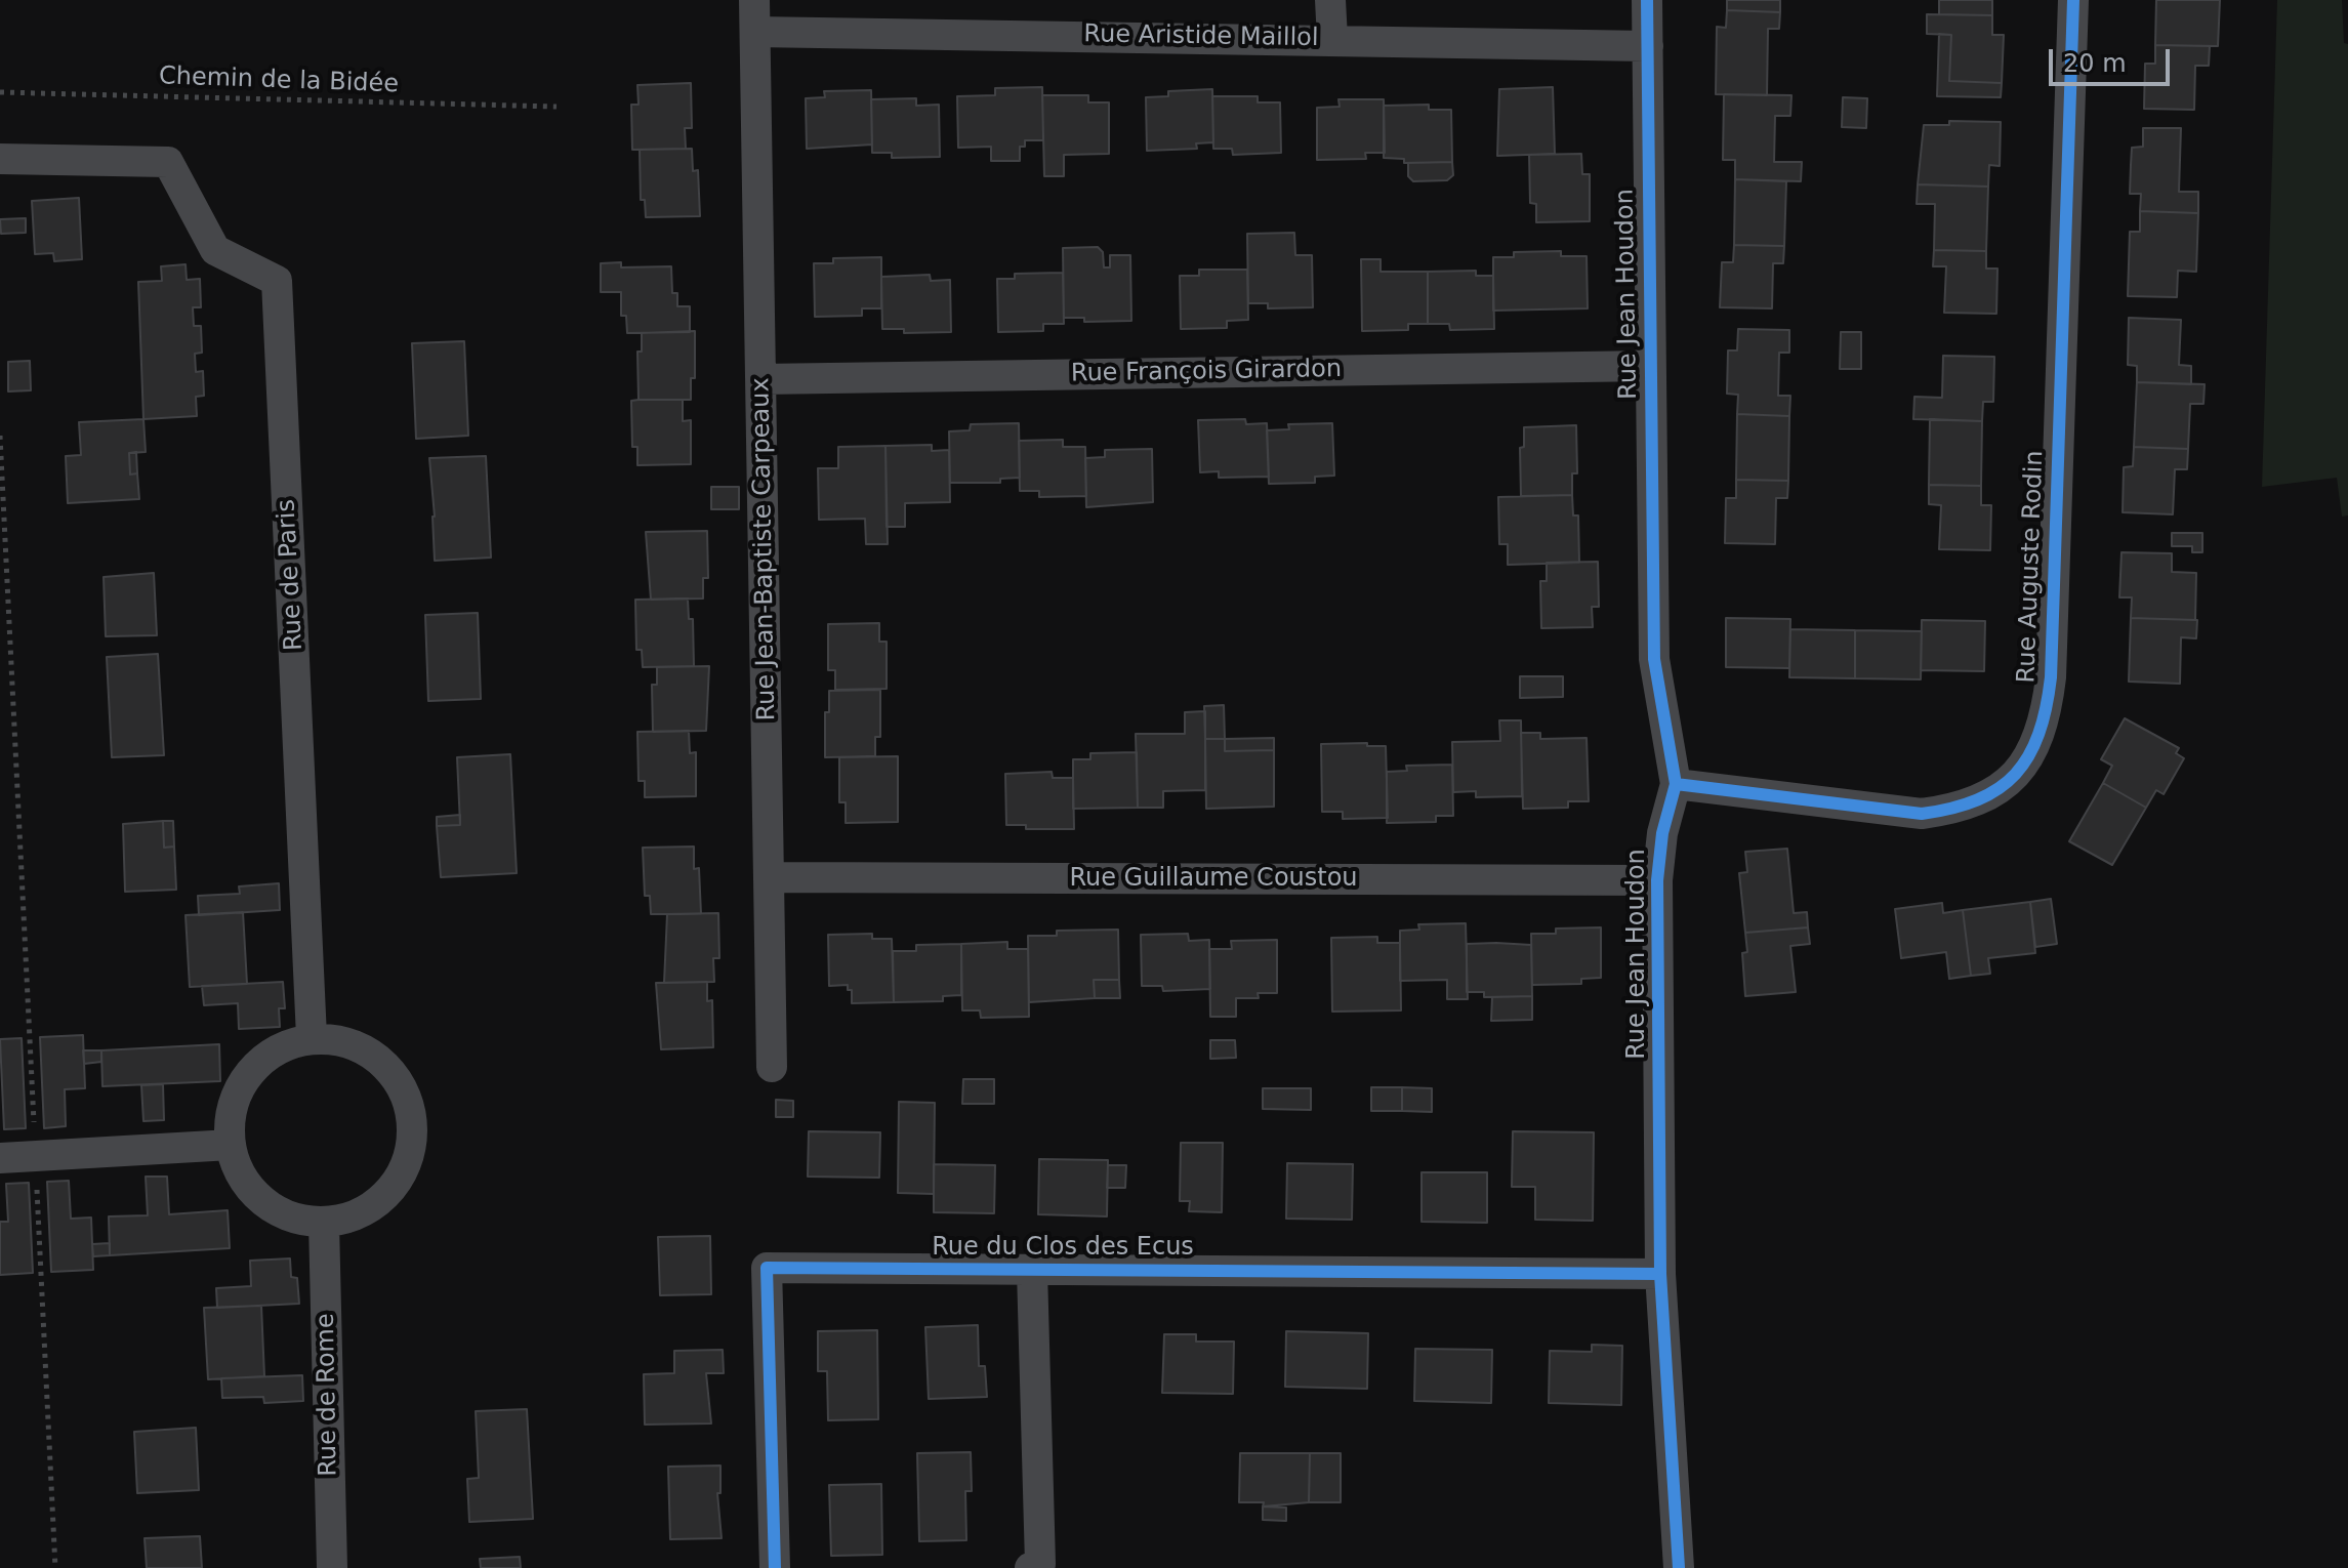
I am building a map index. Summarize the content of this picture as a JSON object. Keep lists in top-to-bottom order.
{
  "streets": {
    "street": [
      "Rue Aristide Maillol",
      "Rue Jean Houdon",
      "Rue François Girardon",
      "Rue Jean-Baptiste Carpeaux",
      "Rue Auguste Rodin",
      "Rue de Paris",
      "Rue Guillaume Coustou",
      "Rue du Clos des Ecus",
      "Rue de Rome"
    ],
    "path": ["Chemin de la Bidée"]
  },
  "crossings": [
    ["Rue Aristide Maillol", "Rue Jean Houdon"],
    ["Rue Aristide Maillol", "Rue Jean-Baptiste Carpeaux"],
    ["Rue Jean Houdon", "Rue François Girardon"],
    ["Rue Jean Houdon", "Rue Auguste Rodin"],
    ["Rue Jean Houdon", "Rue Guillaume Coustou"],
    ["Rue Jean Houdon", "Rue du Clos des Ecus"],
    ["Rue François Girardon", "Rue Jean-Baptiste Carpeaux"],
    ["Rue Jean-Baptiste Carpeaux", "Rue Guillaume Coustou"],
    ["Rue de Paris", "Rue de Rome"]
  ],
  "scale_bar": "20 m"
}
